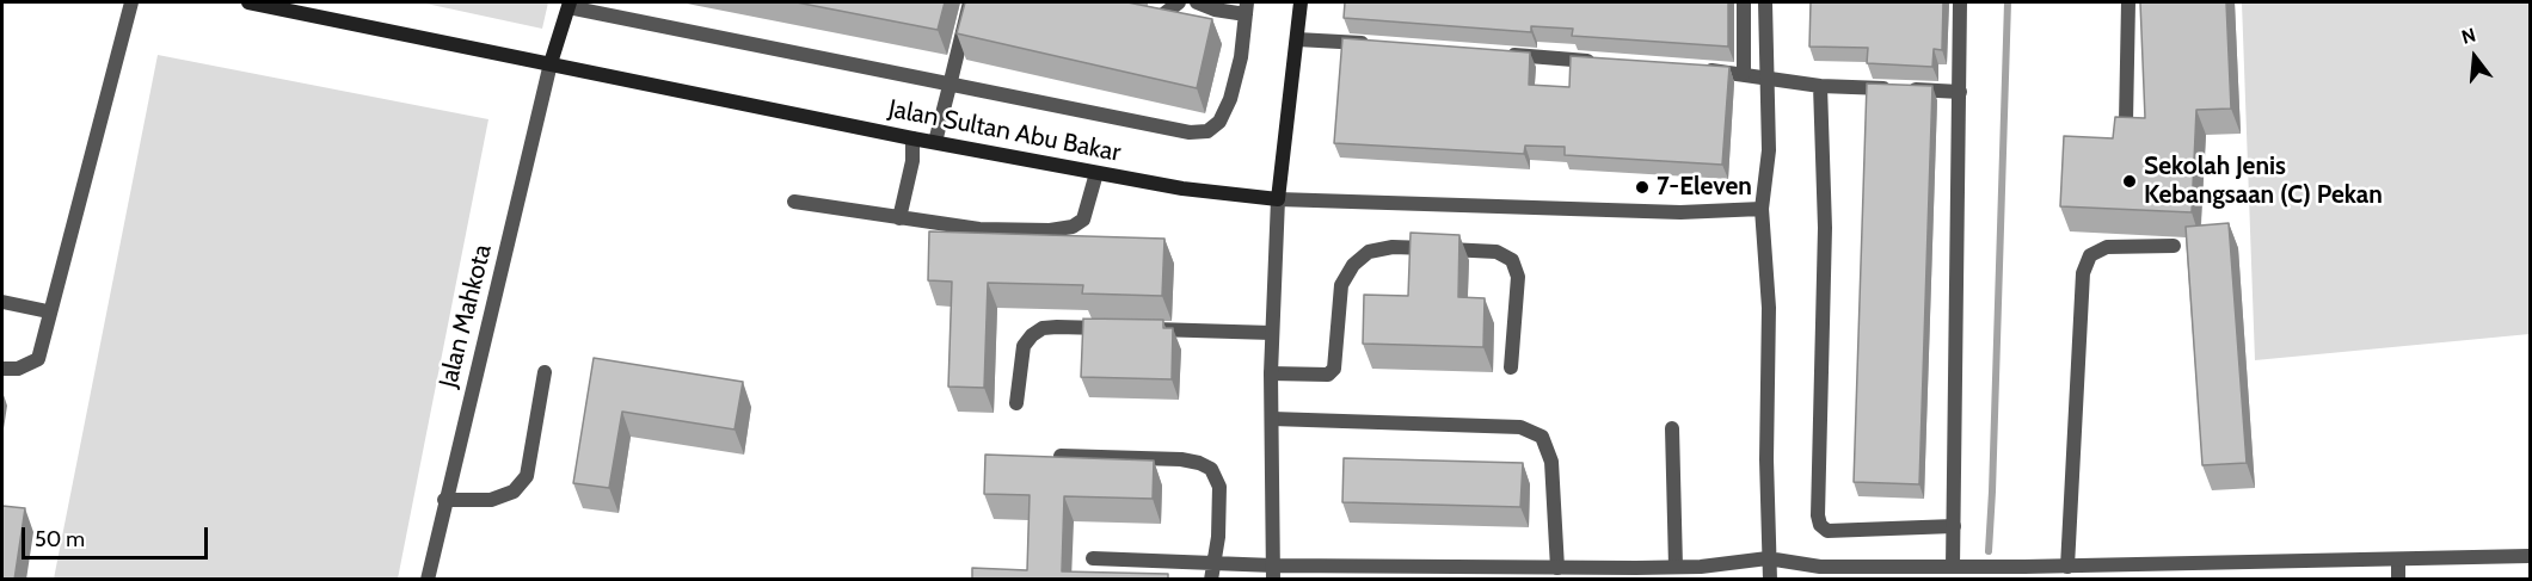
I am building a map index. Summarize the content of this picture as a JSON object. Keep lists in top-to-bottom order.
{
  "streets": {
    "street": ["Jalan Sultan Abu Bakar", "Jalan Mahkota"]
  },
  "crossings": [
    ["Jalan Sultan Abu Bakar", "Jalan Mahkota"]
  ],
  "places": ["Sekolah Jenis Kebangsaan (C) Pekan", "7-Eleven"],
  "scale_bar": "50 m",
  "north": "top"
}
